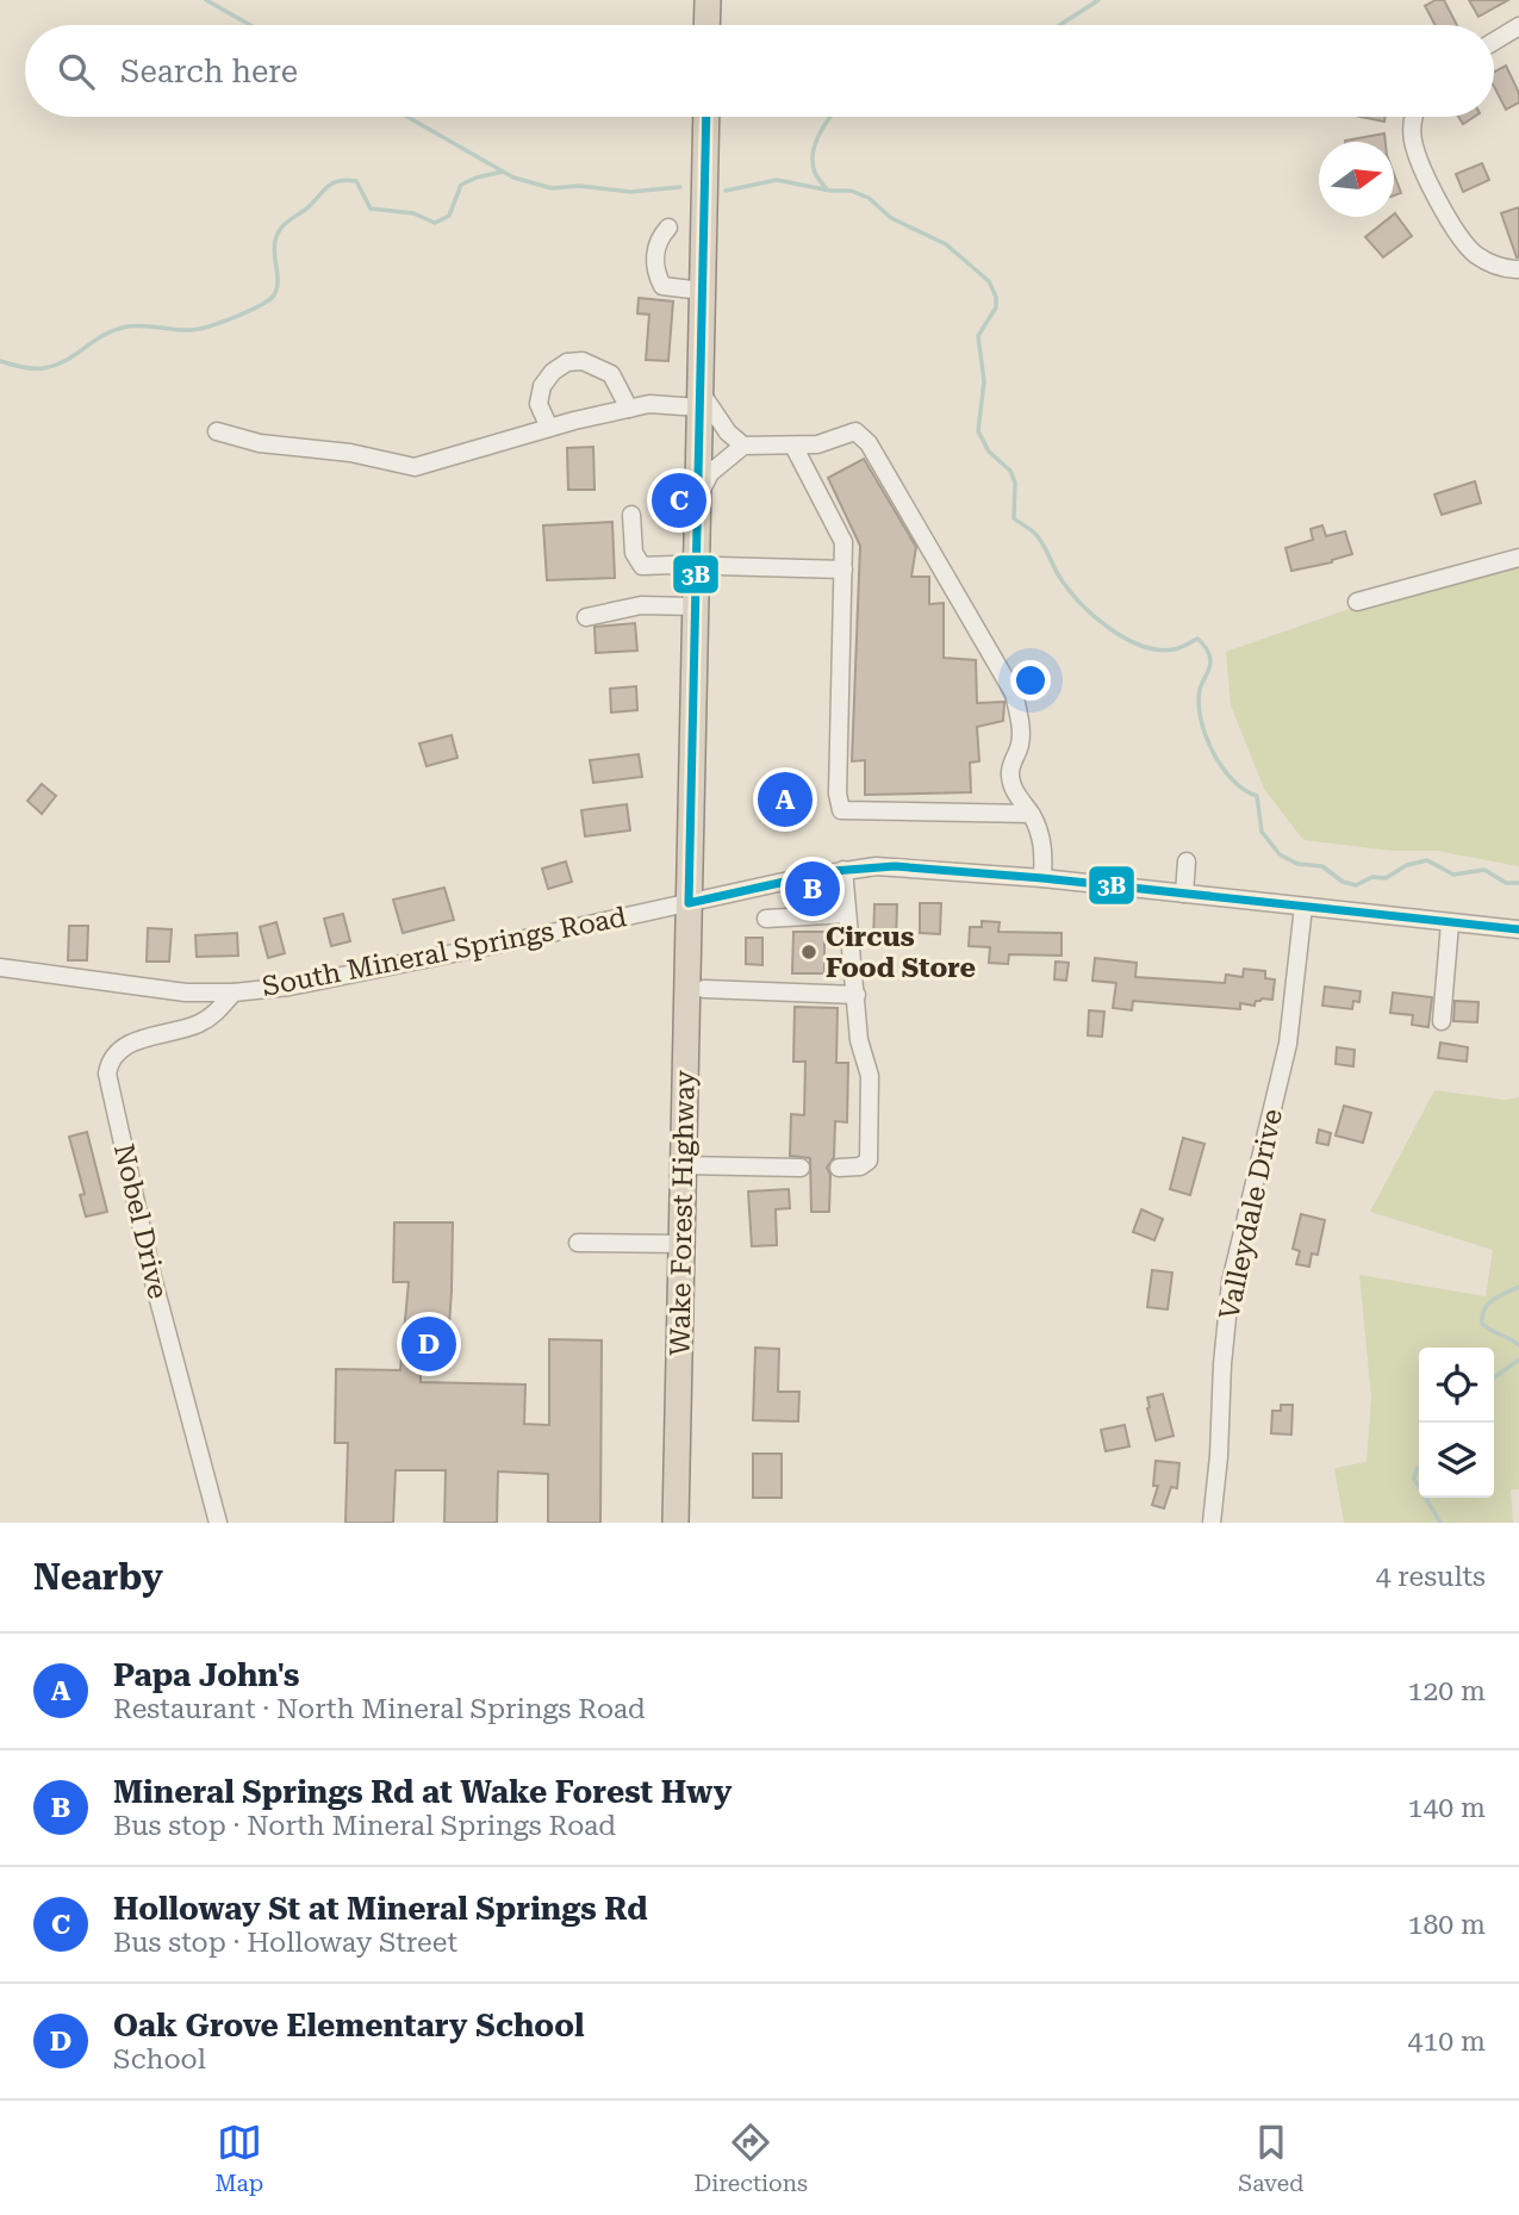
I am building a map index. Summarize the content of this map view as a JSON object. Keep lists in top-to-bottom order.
{
  "streets": {
    "highway": ["Wake Forest Highway"],
    "street": ["South Mineral Springs Road", "Valleydale Drive", "Nobel Drive"]
  },
  "crossings": [
    ["South Mineral Springs Road", "Wake Forest Highway"],
    ["South Mineral Springs Road", "Valleydale Drive"],
    ["South Mineral Springs Road", "Nobel Drive"]
  ],
  "places": ["Circus Food Store"],
  "lines": ["transit line 3B"],
  "north": "right",
  "page": {
    "search": "Search here",
    "pins": [
      "C",
      "A",
      "B",
      "D"
    ],
    "heading": ["Nearby", "4 results"],
    "list": [
      {
        "mark": "A",
        "name": "Papa John's",
        "note": "Restaurant · North Mineral Springs Road",
        "value": "120 m"
      },
      {
        "mark": "B",
        "name": "Mineral Springs Rd at Wake Forest Hwy",
        "note": "Bus stop · North Mineral Springs Road",
        "value": "140 m"
      },
      {
        "mark": "C",
        "name": "Holloway St at Mineral Springs Rd",
        "note": "Bus stop · Holloway Street",
        "value": "180 m"
      },
      {
        "mark": "D",
        "name": "Oak Grove Elementary School",
        "note": "School",
        "value": "410 m"
      }
    ],
    "nav": ["Map", "Directions", "Saved"]
  }
}
